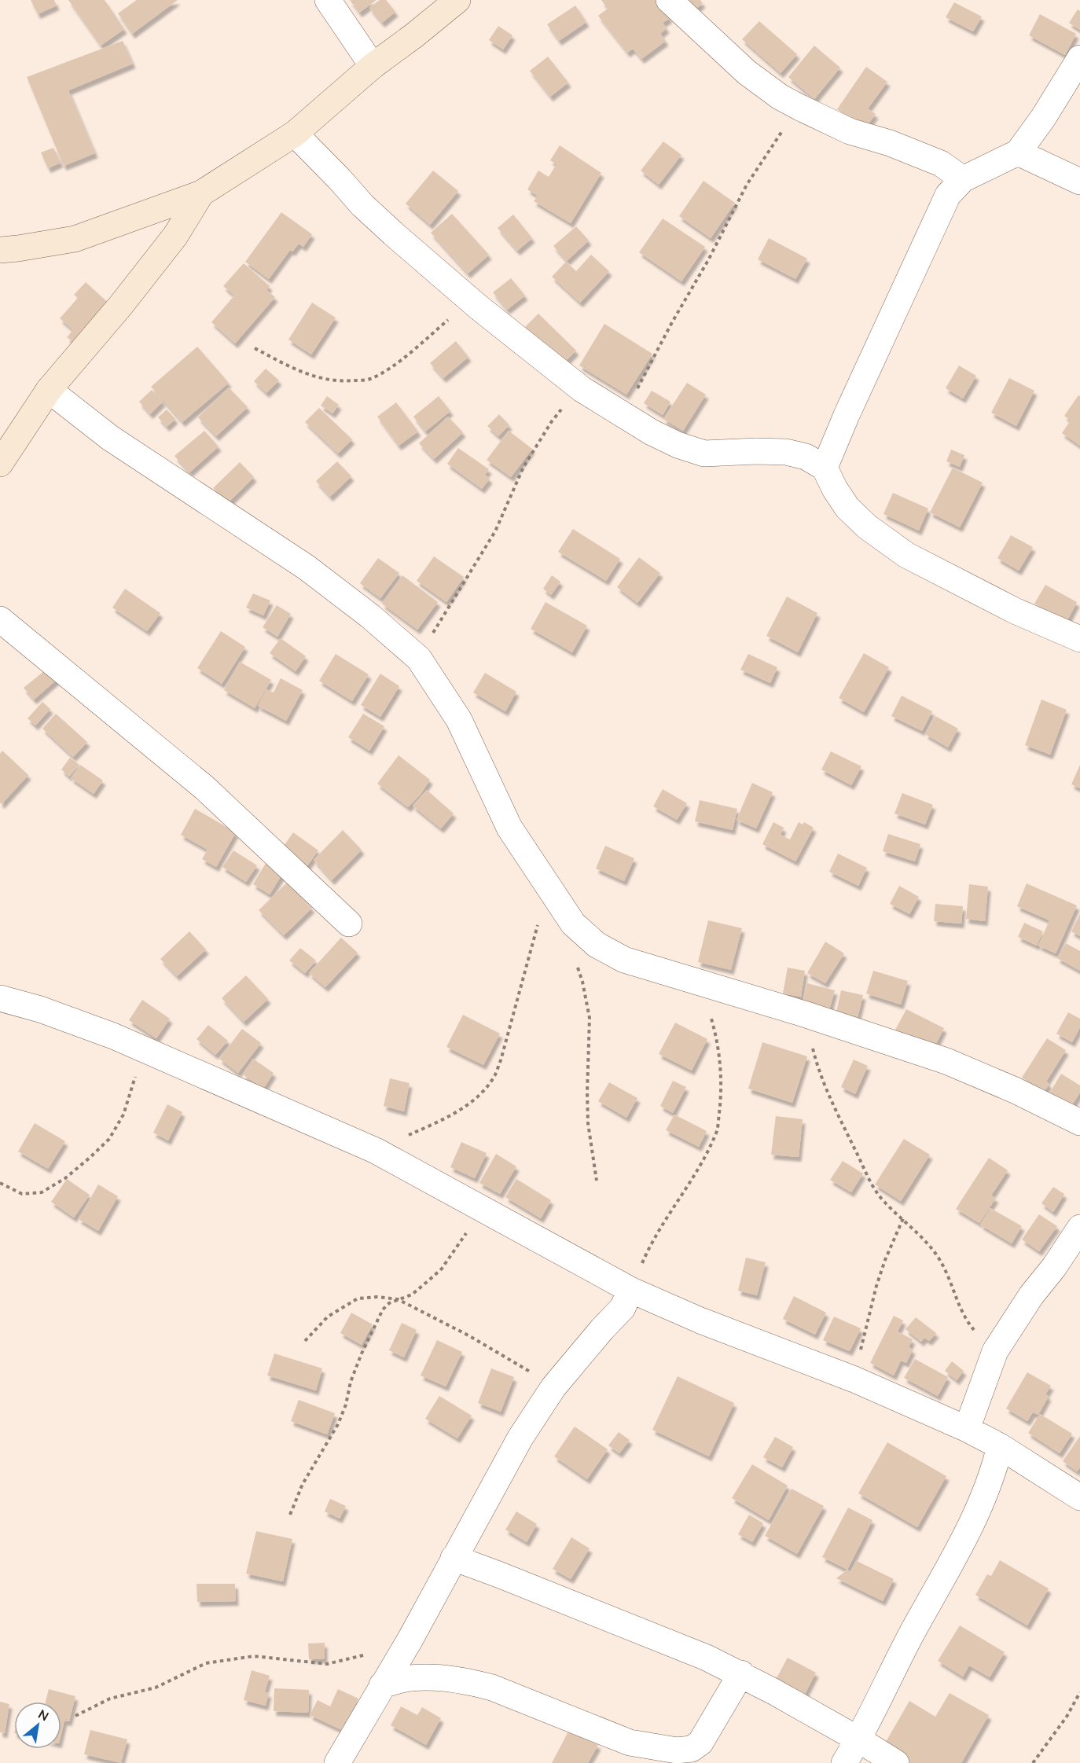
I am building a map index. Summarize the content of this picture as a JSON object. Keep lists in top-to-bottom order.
{
  "north": "top right"
}
